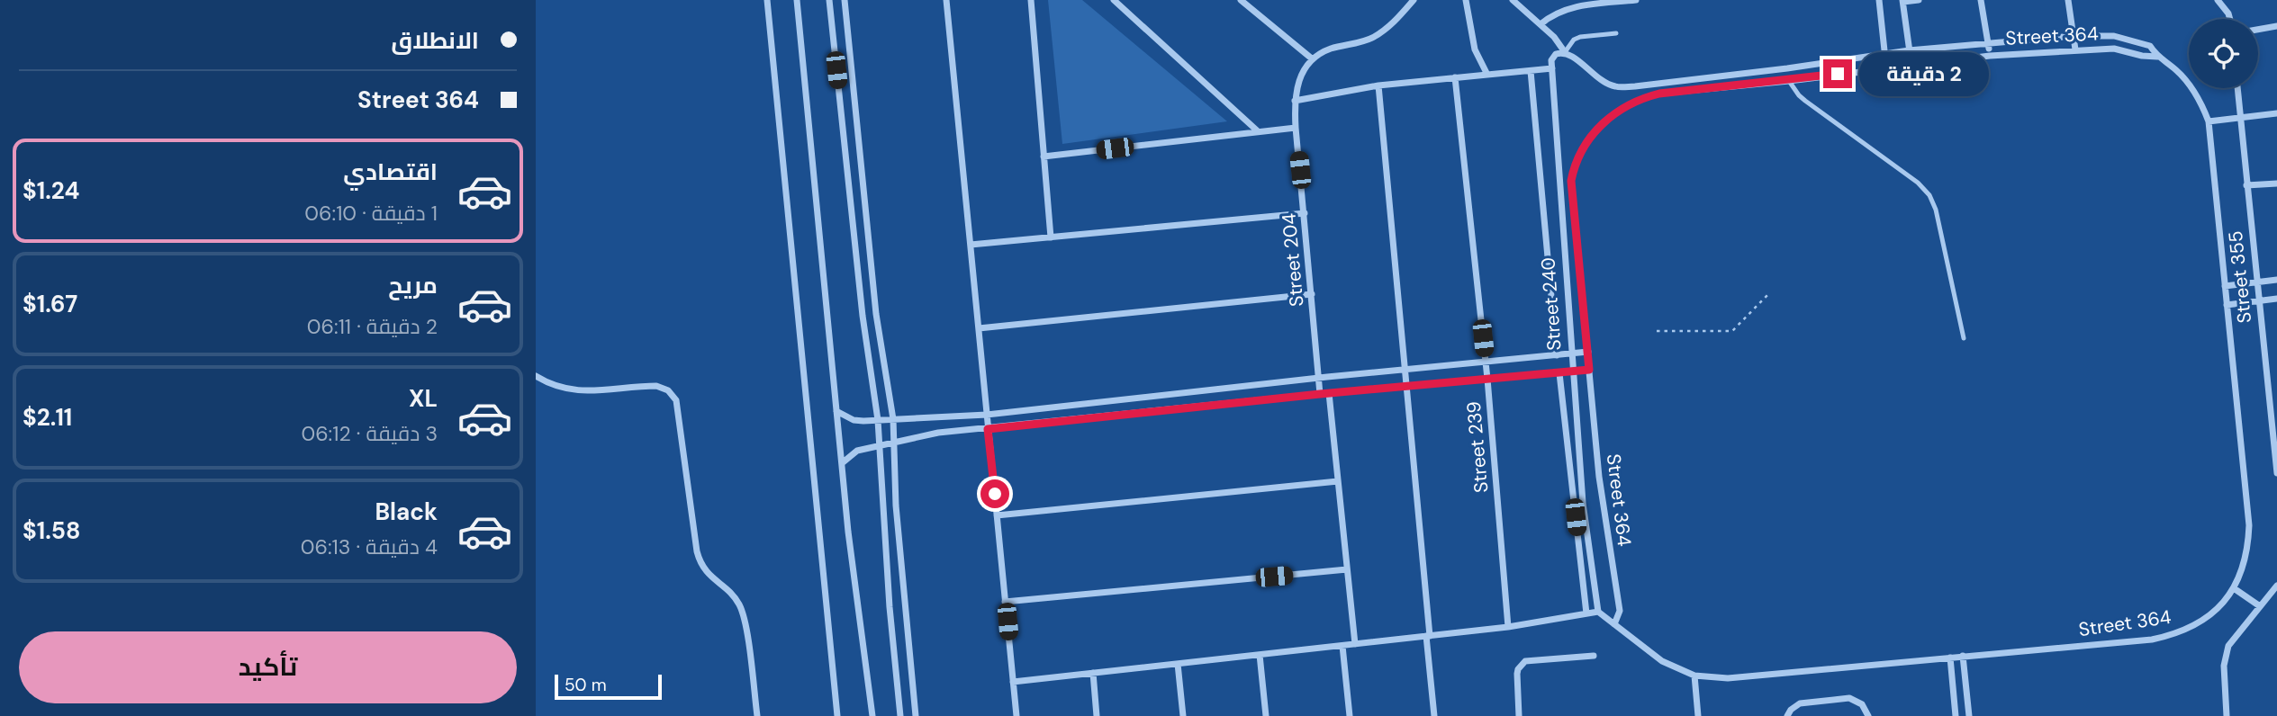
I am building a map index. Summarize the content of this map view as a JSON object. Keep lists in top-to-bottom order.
{
  "streets": {
    "street": [
      "Street 364",
      "Street 204",
      "Street 355",
      "Street 240",
      "Street 239"
    ]
  },
  "crossings": [
    ["Street 364", "Street 240"]
  ],
  "scale_bar": "50 m",
  "page": {
    "banner": ["الانطلاق", "Street 364"],
    "bubble": "2 دقيقة",
    "list": [
      {
        "name": "اقتصادي",
        "note": "1 دقيقة · 06:10",
        "value": "$1.24"
      },
      {
        "name": "مريح",
        "note": "2 دقيقة · 06:11",
        "value": "$1.67"
      },
      {
        "name": "XL",
        "note": "3 دقيقة · 06:12",
        "value": "$2.11"
      },
      {
        "name": "Black",
        "note": "4 دقيقة · 06:13",
        "value": "$1.58"
      }
    ],
    "buttons": "تأكيد",
    "scale": "50 m"
  }
}
